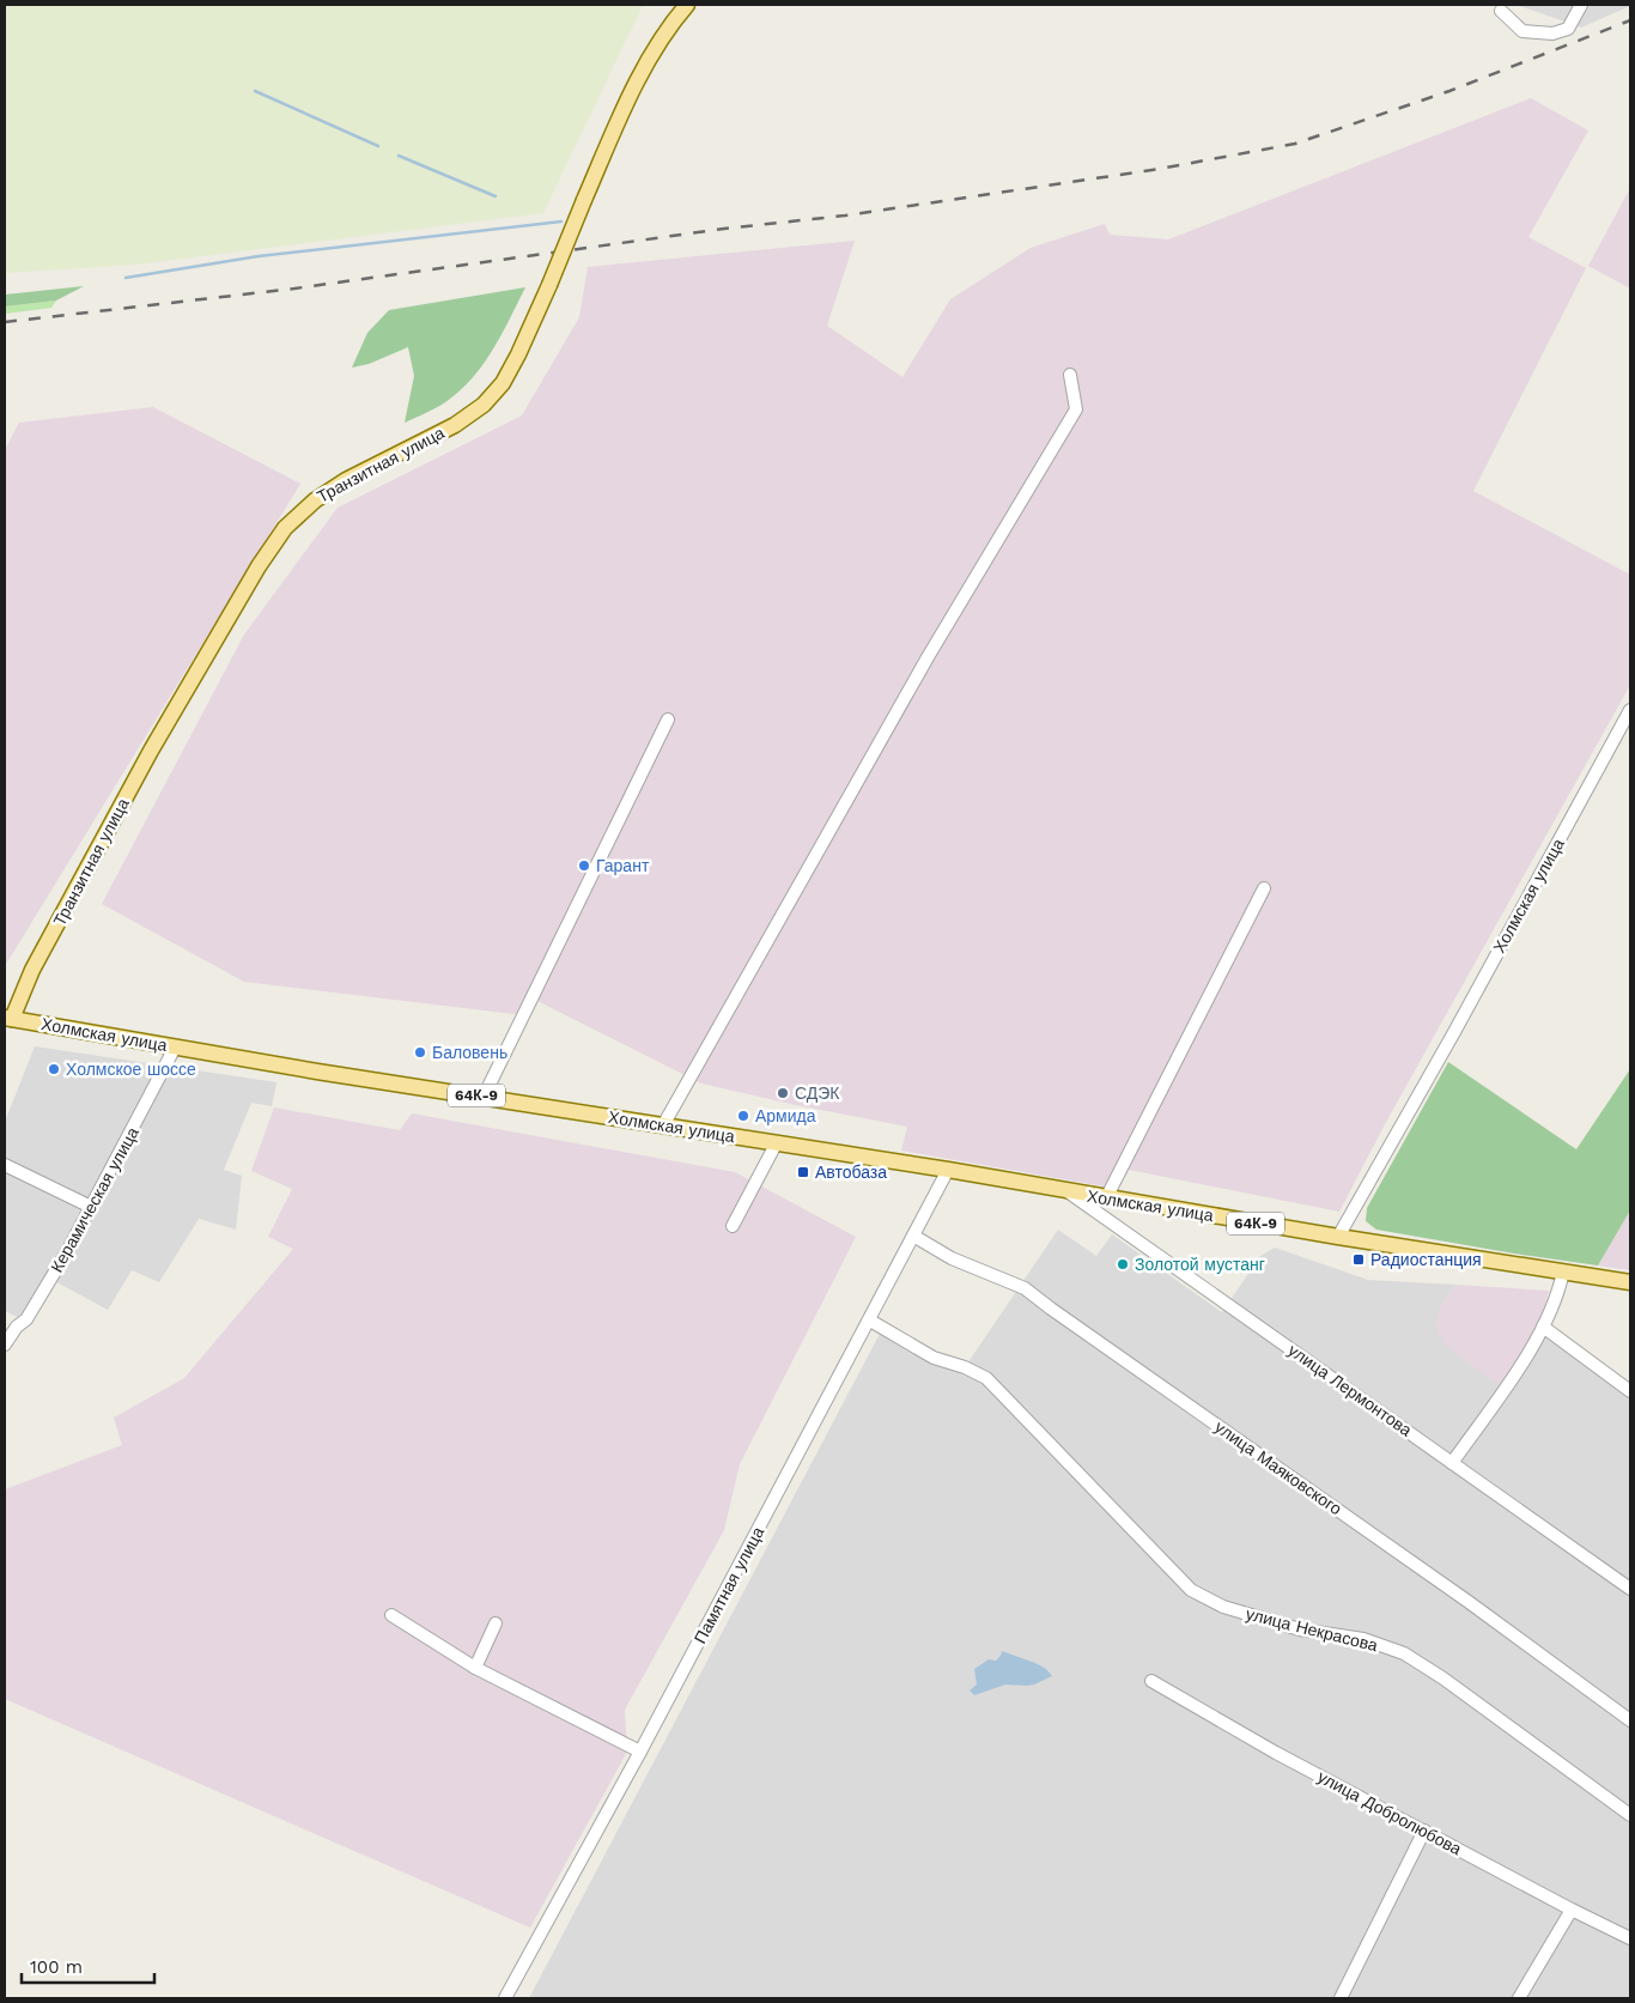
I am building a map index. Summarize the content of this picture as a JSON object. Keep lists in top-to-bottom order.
{
  "streets": {
    "main road": ["Транзитная улица", "Холмская улица", "64К-9"],
    "street": [
      "Керамическая улица",
      "улица Лермонтова",
      "улица Маяковского",
      "Памятная улица",
      "улица Некрасова",
      "улица Добролюбова"
    ]
  },
  "crossings": [
    ["Транзитная улица", "Холмская улица"],
    ["Холмская улица", "Керамическая улица"],
    ["Холмская улица", "улица Лермонтова"],
    ["Холмская улица", "Памятная улица"],
    ["улица Маяковского", "Памятная улица"],
    ["Памятная улица", "улица Некрасова"]
  ],
  "places": {
    "other": [
      "Гарант",
      "Баловень",
      "Холмское шоссе",
      "СДЭК",
      "Армида",
      "Золотой мустанг"
    ],
    "transit": ["Автобаза", "Радиостанция"]
  },
  "scale_bar": "100 m"
}
